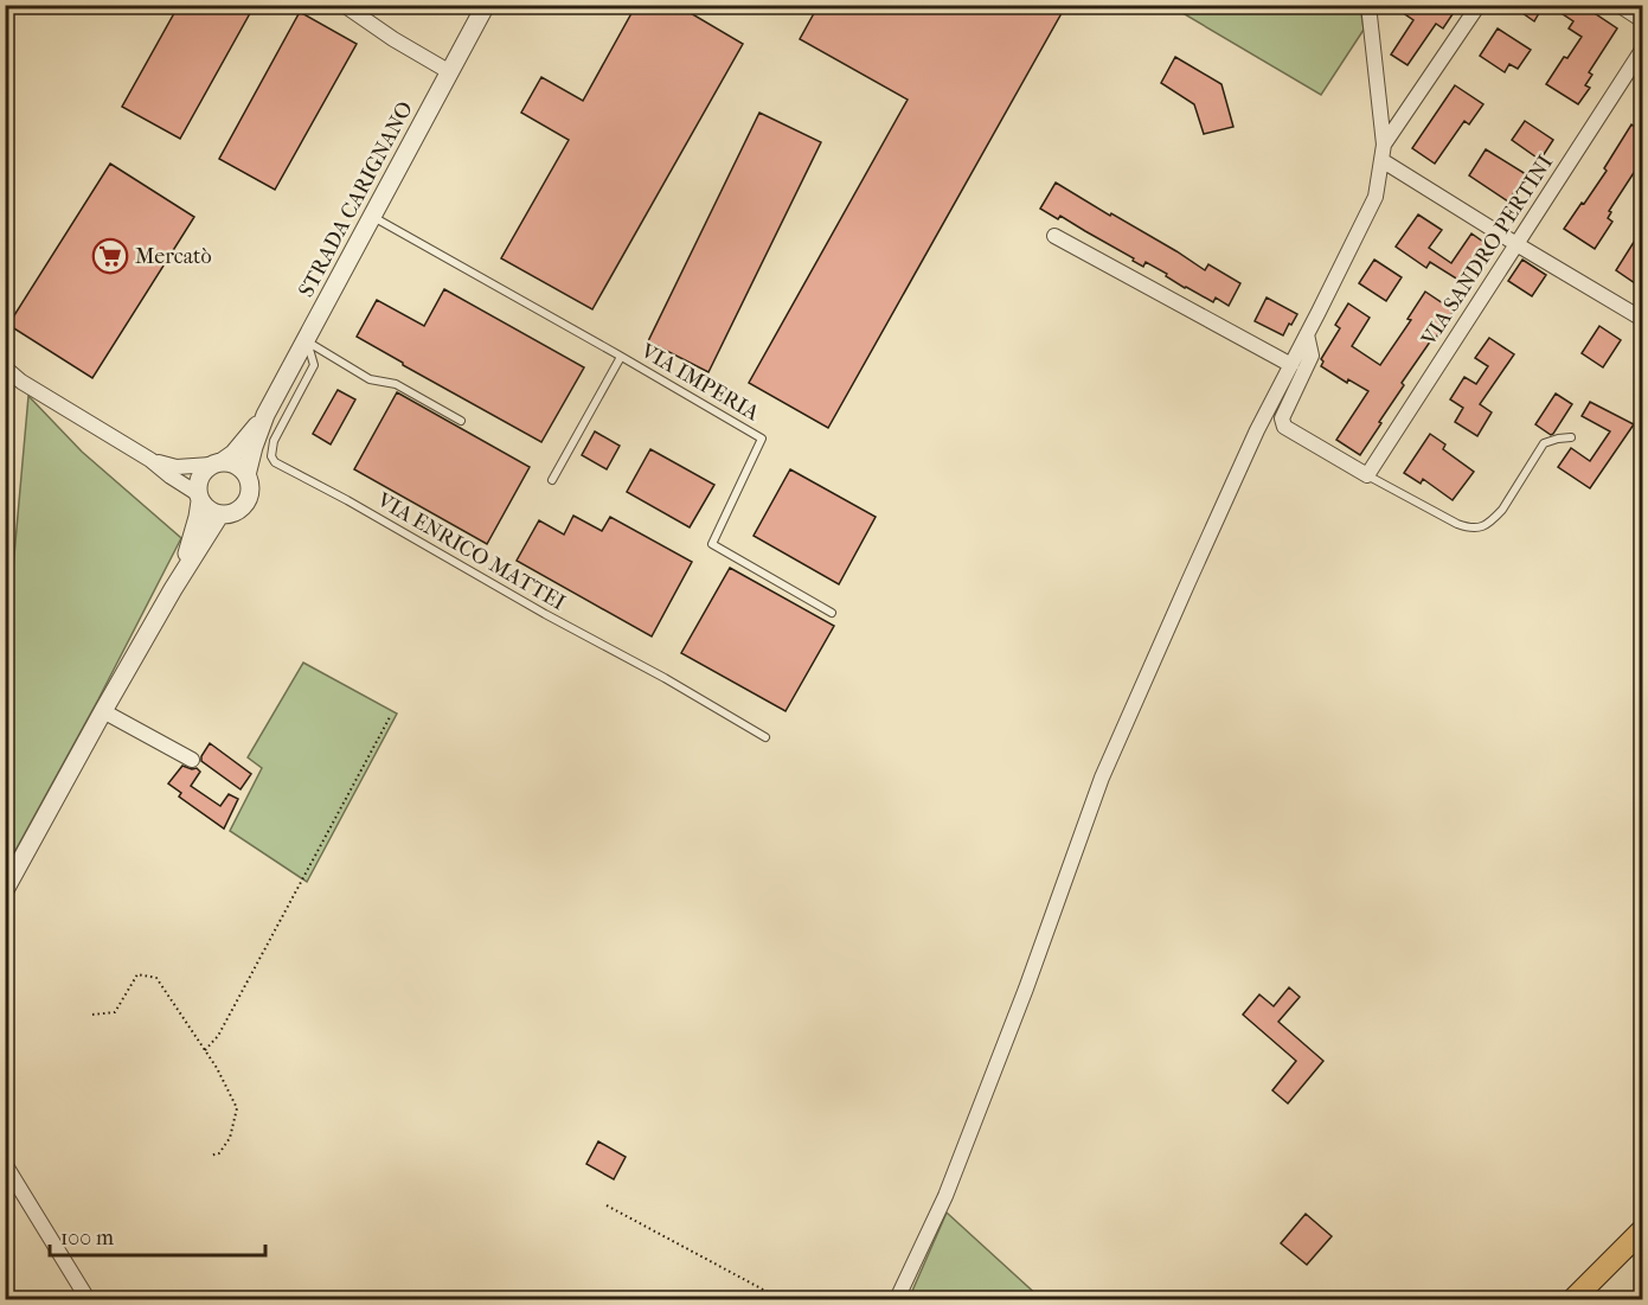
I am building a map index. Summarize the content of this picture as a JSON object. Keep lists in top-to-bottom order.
{
  "streets": {
    "street": ["STRADA CARIGNANO", "VIA SANDRO PERTINI"],
    "lane": ["VIA IMPERIA", "VIA ENRICO MATTEI"]
  },
  "crossings": [
    ["STRADA CARIGNANO", "VIA IMPERIA"],
    ["STRADA CARIGNANO", "VIA ENRICO MATTEI"]
  ],
  "places": {
    "supermarket": ["Mercatò"]
  },
  "scale_bar": "100 m"
}
